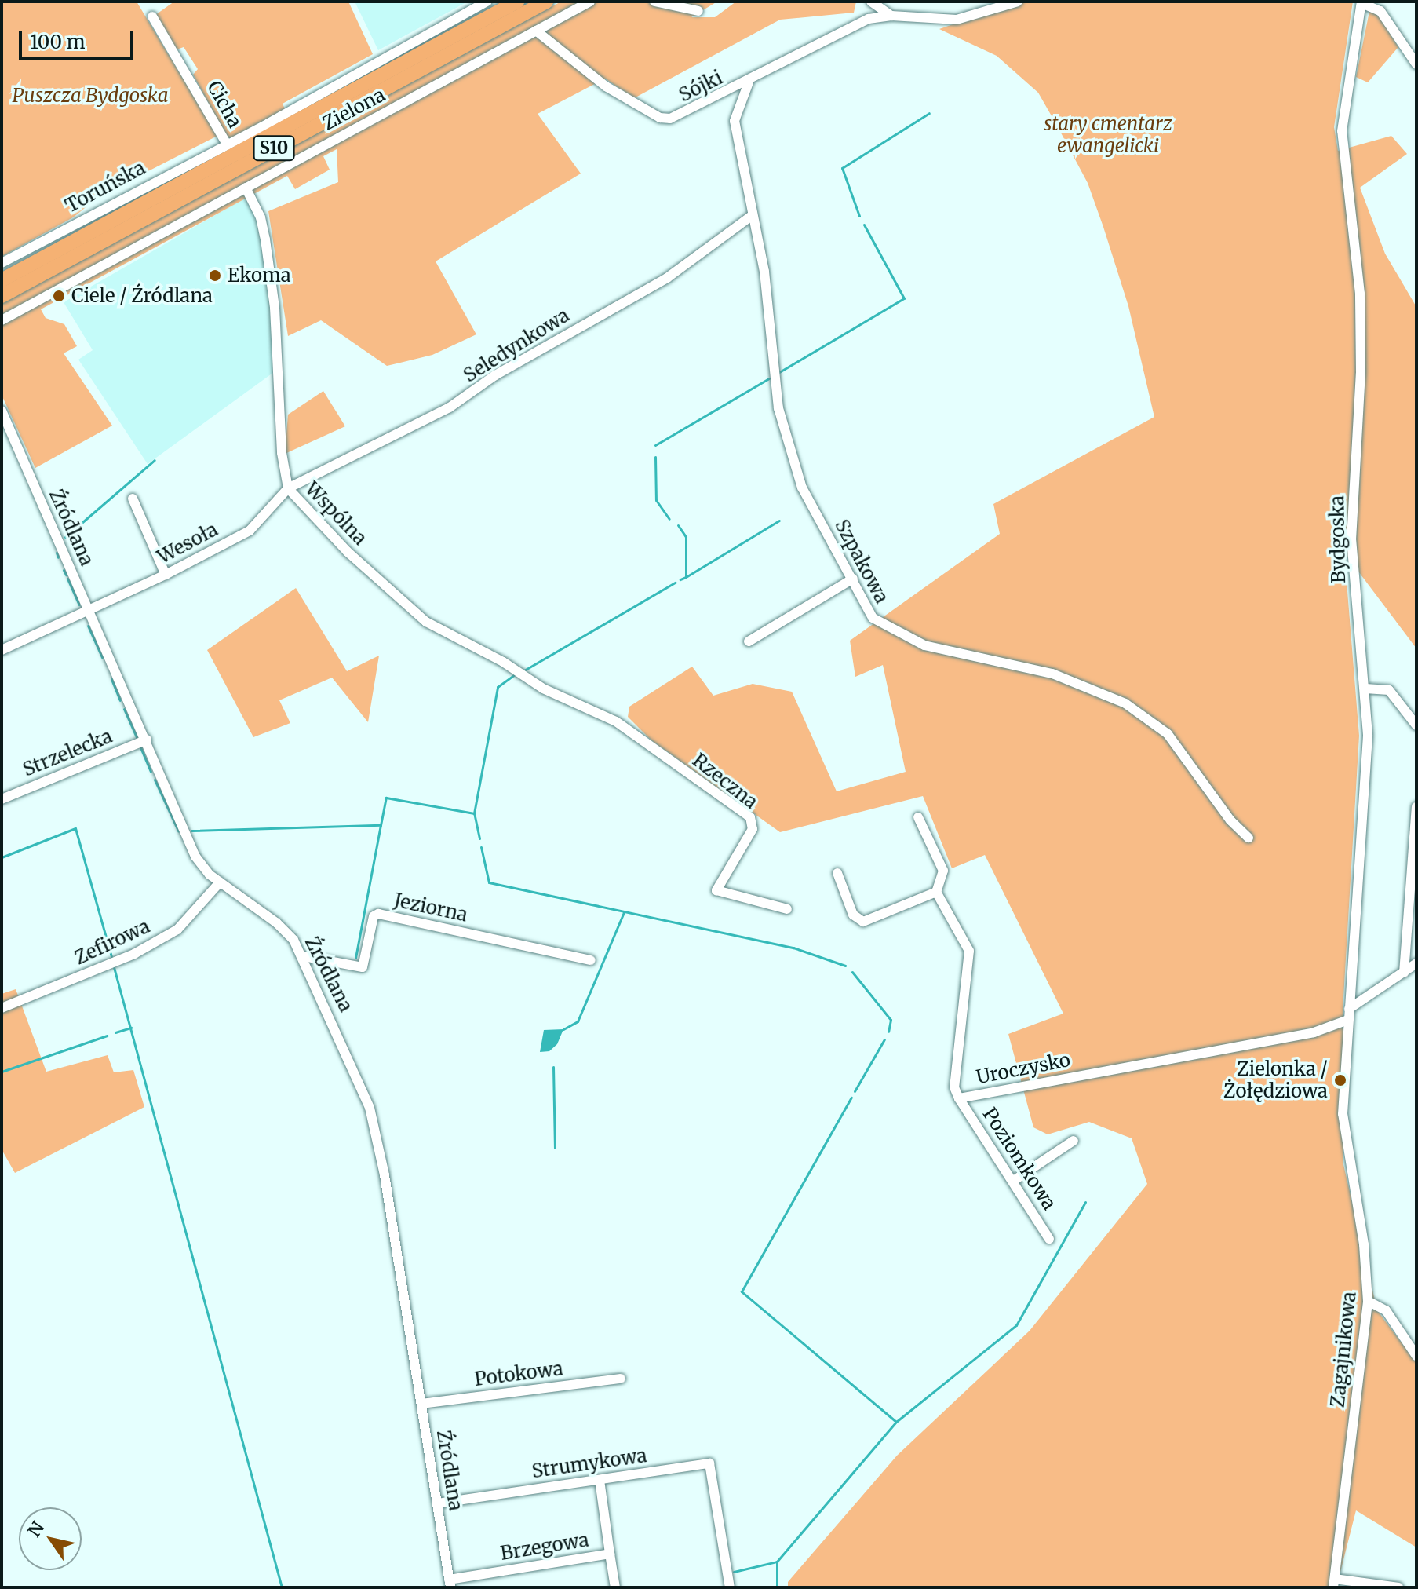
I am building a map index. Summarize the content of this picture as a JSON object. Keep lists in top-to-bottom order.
{
  "streets": {
    "highway": ["S10"],
    "street": [
      "Sójki",
      "Cicha",
      "Zielona",
      "Toruńska",
      "Seledynkowa",
      "Wspólna",
      "Źródlana",
      "Bydgoska",
      "Wesoła",
      "Szpakowa",
      "Strzelecka",
      "Rzeczna",
      "Jeziorna",
      "Zefirowa",
      "Uroczysko",
      "Poziomkowa",
      "Zagajnikowa",
      "Potokowa",
      "Strumykowa",
      "Brzegowa"
    ]
  },
  "crossings": [
    ["Sójki", "Zielona"],
    ["Sójki", "Szpakowa"],
    ["Cicha", "Zielona"],
    ["Cicha", "Toruńska"],
    ["Zielona", "Toruńska"],
    ["Zielona", "Wspólna"],
    ["Seledynkowa", "Wspólna"],
    ["Seledynkowa", "Wesoła"],
    ["Seledynkowa", "Szpakowa"],
    ["Wspólna", "Wesoła"],
    ["Wspólna", "Rzeczna"],
    ["Źródlana", "Wesoła"],
    ["Źródlana", "Strzelecka"],
    ["Źródlana", "Jeziorna"],
    ["Źródlana", "Zefirowa"],
    ["Źródlana", "Potokowa"],
    ["Źródlana", "Strumykowa"],
    ["Źródlana", "Brzegowa"],
    ["Bydgoska", "Uroczysko"],
    ["Bydgoska", "Zagajnikowa"],
    ["Uroczysko", "Poziomkowa"],
    ["Strumykowa", "Brzegowa"]
  ],
  "parks": ["Puszcza Bydgoska", "stary cmentarz ewangelicki"],
  "places": ["Ekoma", "Ciele / Źródlana", "Zielonka / Żołędziowa"],
  "scale_bar": "100 m",
  "north": "top left"
}
